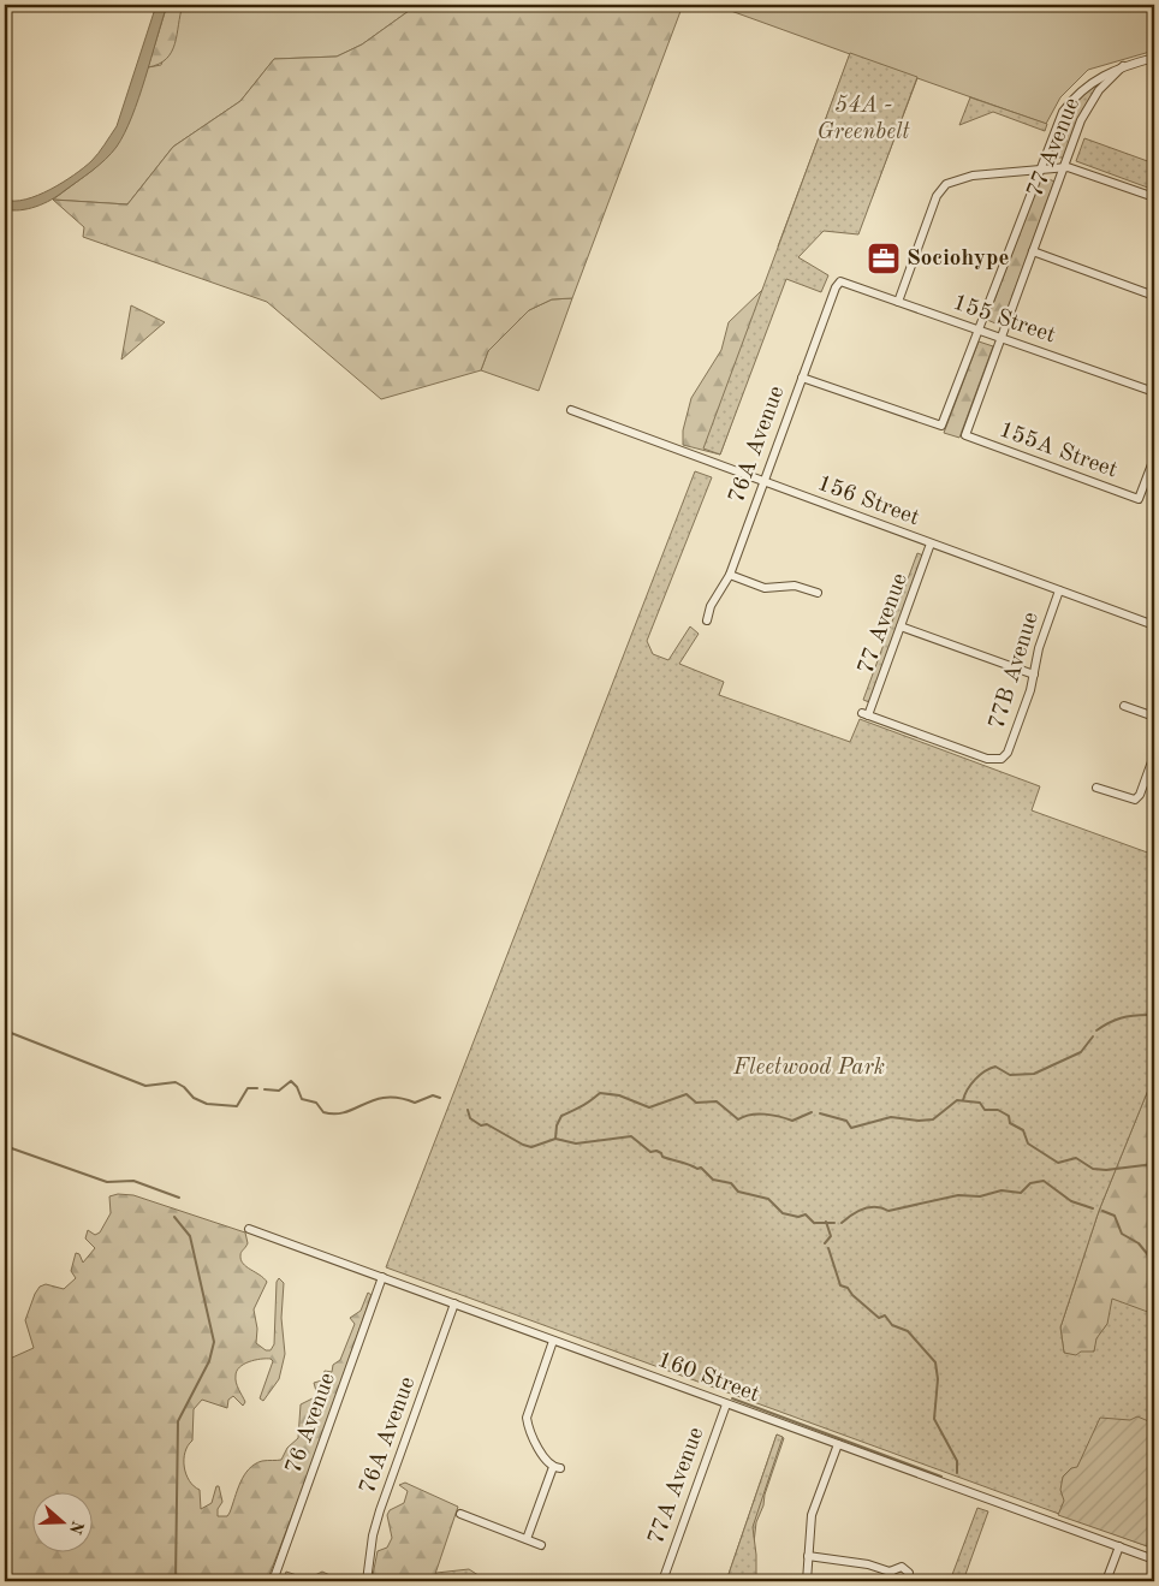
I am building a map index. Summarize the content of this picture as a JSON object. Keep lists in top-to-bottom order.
{
  "streets": {
    "street": [
      "77 Avenue",
      "155 Street",
      "76A Avenue",
      "155A Street",
      "156 Street",
      "77B Avenue",
      "160 Street",
      "76 Avenue",
      "77A Avenue"
    ]
  },
  "crossings": [
    ["77 Avenue", "155 Street"],
    ["77 Avenue", "76A Avenue"],
    ["77 Avenue", "155A Street"],
    ["77 Avenue", "156 Street"],
    ["77 Avenue", "77B Avenue"],
    ["155 Street", "76A Avenue"],
    ["76A Avenue", "156 Street"],
    ["76A Avenue", "160 Street"],
    ["156 Street", "77B Avenue"],
    ["160 Street", "76 Avenue"],
    ["160 Street", "77A Avenue"]
  ],
  "parks": ["54A - Greenbelt", "Fleetwood Park"],
  "places": {
    "office": ["Sociohype"]
  },
  "north": "right"
}
